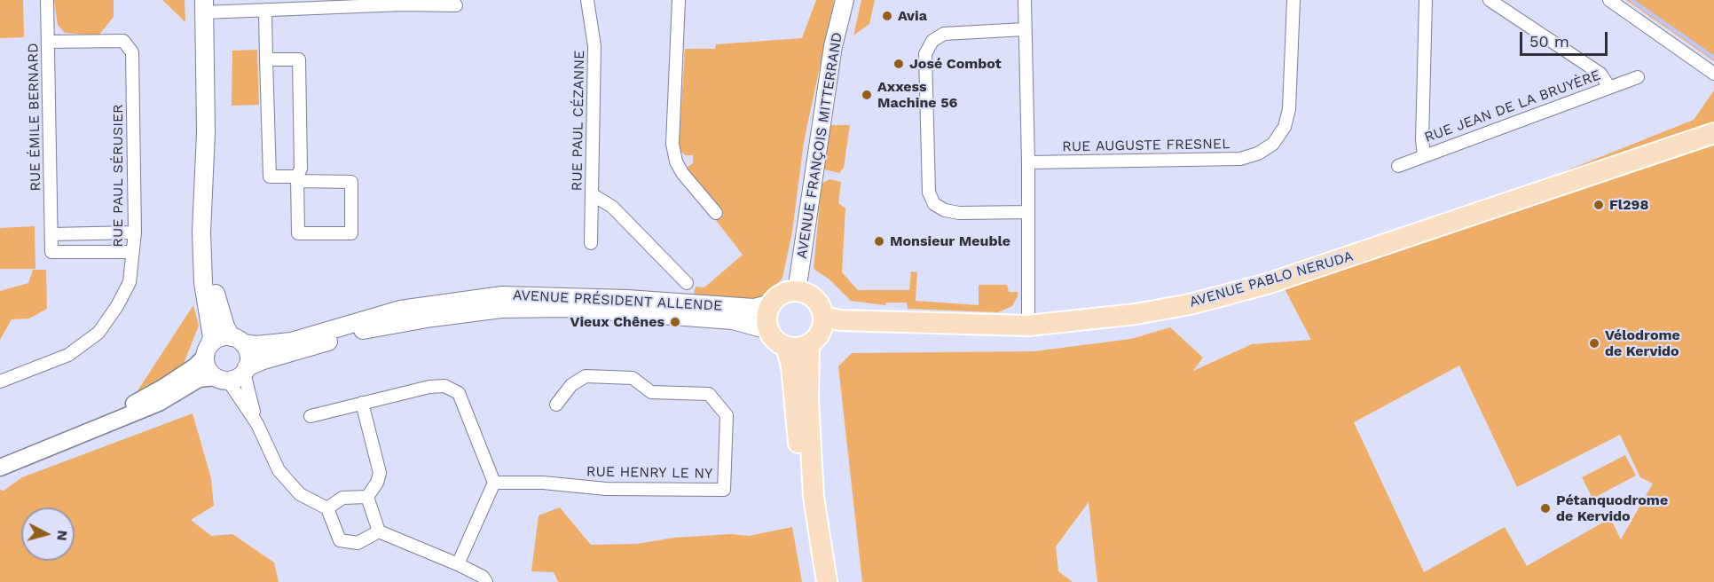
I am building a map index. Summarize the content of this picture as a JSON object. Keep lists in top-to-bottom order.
{
  "streets": {
    "main road": ["AVENUE FRANÇOIS MITTERRAND", "AVENUE PABLO NERUDA", "AVENUE PRÉSIDENT ALLENDE"],
    "street": [
      "RUE JEAN DE LA BRUYÈRE",
      "RUE ÉMILE BERNARD",
      "RUE PAUL CÉZANNE",
      "RUE AUGUSTE FRESNEL",
      "RUE PAUL SÉRUSIER",
      "RUE HENRY LE NY"
    ]
  },
  "crossings": [
    ["RUE ÉMILE BERNARD", "RUE PAUL SÉRUSIER"],
    ["AVENUE FRANÇOIS MITTERRAND", "AVENUE PABLO NERUDA"],
    ["AVENUE FRANÇOIS MITTERRAND", "AVENUE PRÉSIDENT ALLENDE"],
    ["AVENUE PABLO NERUDA", "AVENUE PRÉSIDENT ALLENDE"]
  ],
  "places": [
    "Avia",
    "José Combot",
    "Axxess Machine 56",
    "Fl298",
    "Monsieur Meuble",
    "Vieux Chênes",
    "Vélodrome de Kervido",
    "Pétanquodrome de Kervido"
  ],
  "scale_bar": "50 m",
  "north": "right"
}
